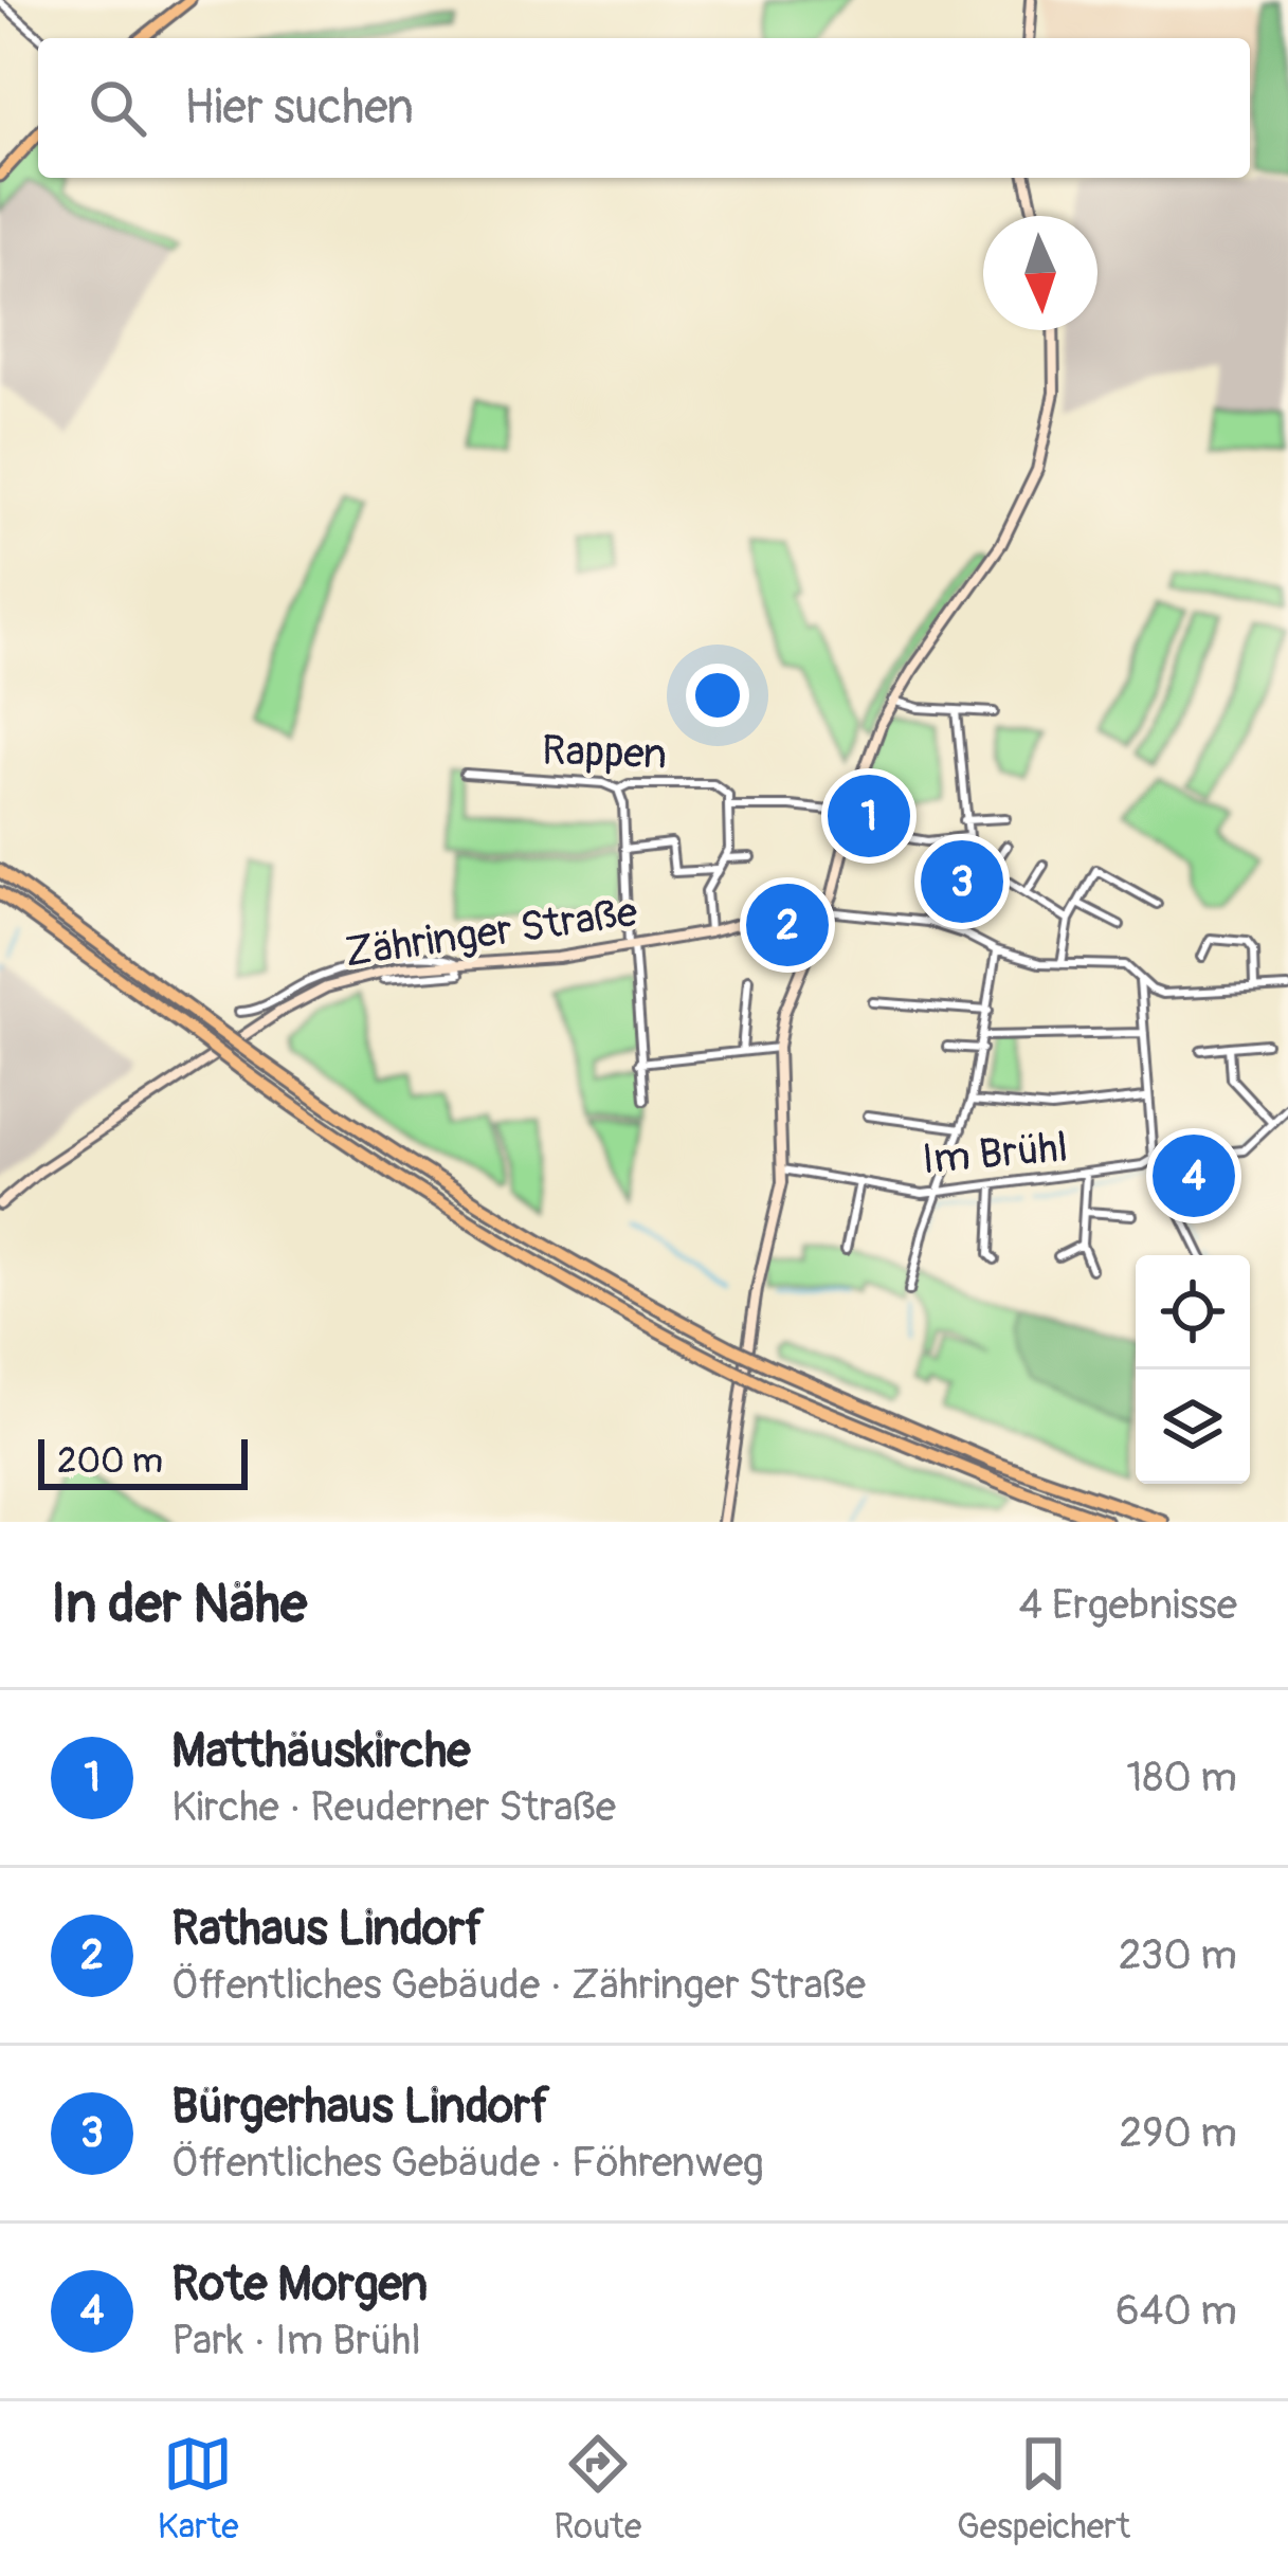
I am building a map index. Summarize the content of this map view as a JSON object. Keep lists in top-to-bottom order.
{
  "streets": {
    "street": ["Rappen", "Zähringer Straße", "Im Brühl"]
  },
  "scale_bar": "200 m",
  "north": "bottom",
  "page": {
    "search": "Hier suchen",
    "pins": [
      "1",
      "3",
      "2",
      "4"
    ],
    "scale": "200 m",
    "heading": ["In der Nähe", "4 Ergebnisse"],
    "list": [
      {
        "mark": "1",
        "name": "Matthäuskirche",
        "note": "Kirche · Reuderner Straße",
        "value": "180 m"
      },
      {
        "mark": "2",
        "name": "Rathaus Lindorf",
        "note": "Öffentliches Gebäude · Zähringer Straße",
        "value": "230 m"
      },
      {
        "mark": "3",
        "name": "Bürgerhaus Lindorf",
        "note": "Öffentliches Gebäude · Föhrenweg",
        "value": "290 m"
      },
      {
        "mark": "4",
        "name": "Rote Morgen",
        "note": "Park · Im Brühl",
        "value": "640 m"
      }
    ],
    "nav": ["Karte", "Route", "Gespeichert"]
  }
}
